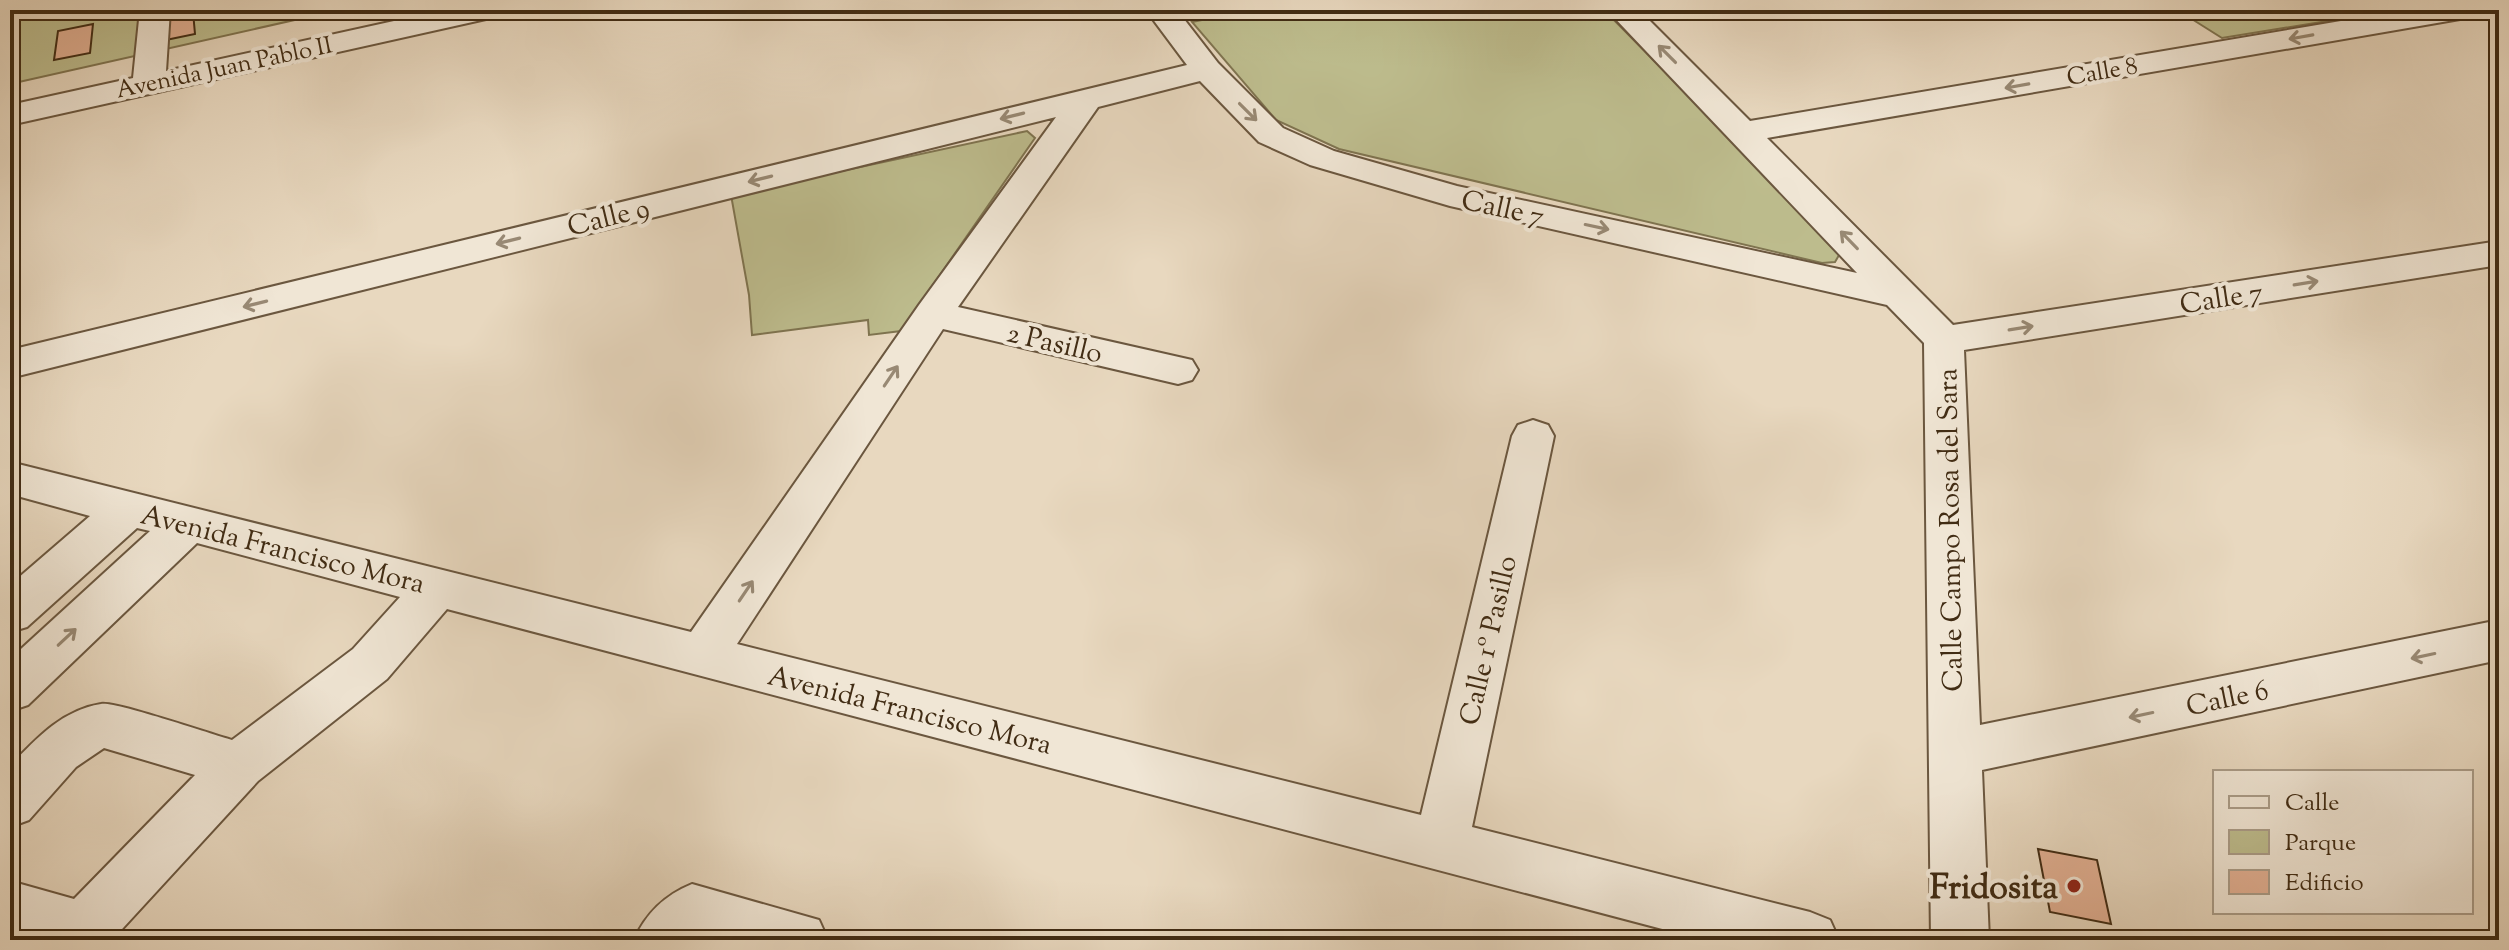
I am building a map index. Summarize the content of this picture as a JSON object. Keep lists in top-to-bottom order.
{
  "streets": {
    "street": [
      "Avenida Juan Pablo II",
      "Calle 8",
      "Calle 7",
      "Calle 9",
      "2 Pasillo",
      "Calle Campo Rosa del Sara",
      "Avenida Francisco Mora",
      "Calle 1º Pasillo",
      "Calle 6"
    ]
  },
  "crossings": [
    ["Calle 8", "Calle Campo Rosa del Sara"],
    ["Calle 7", "Calle 9"],
    ["Calle 7", "Calle Campo Rosa del Sara"],
    ["Calle Campo Rosa del Sara", "Calle 6"],
    ["Avenida Francisco Mora", "Calle 1º Pasillo"]
  ],
  "one_way": [
    "Calle 8",
    "Calle 7",
    "Calle 9",
    "Calle Campo Rosa del Sara",
    "Calle 6"
  ],
  "places": ["Fridosita"],
  "legend": ["Calle", "Parque", "Edificio"]
}
